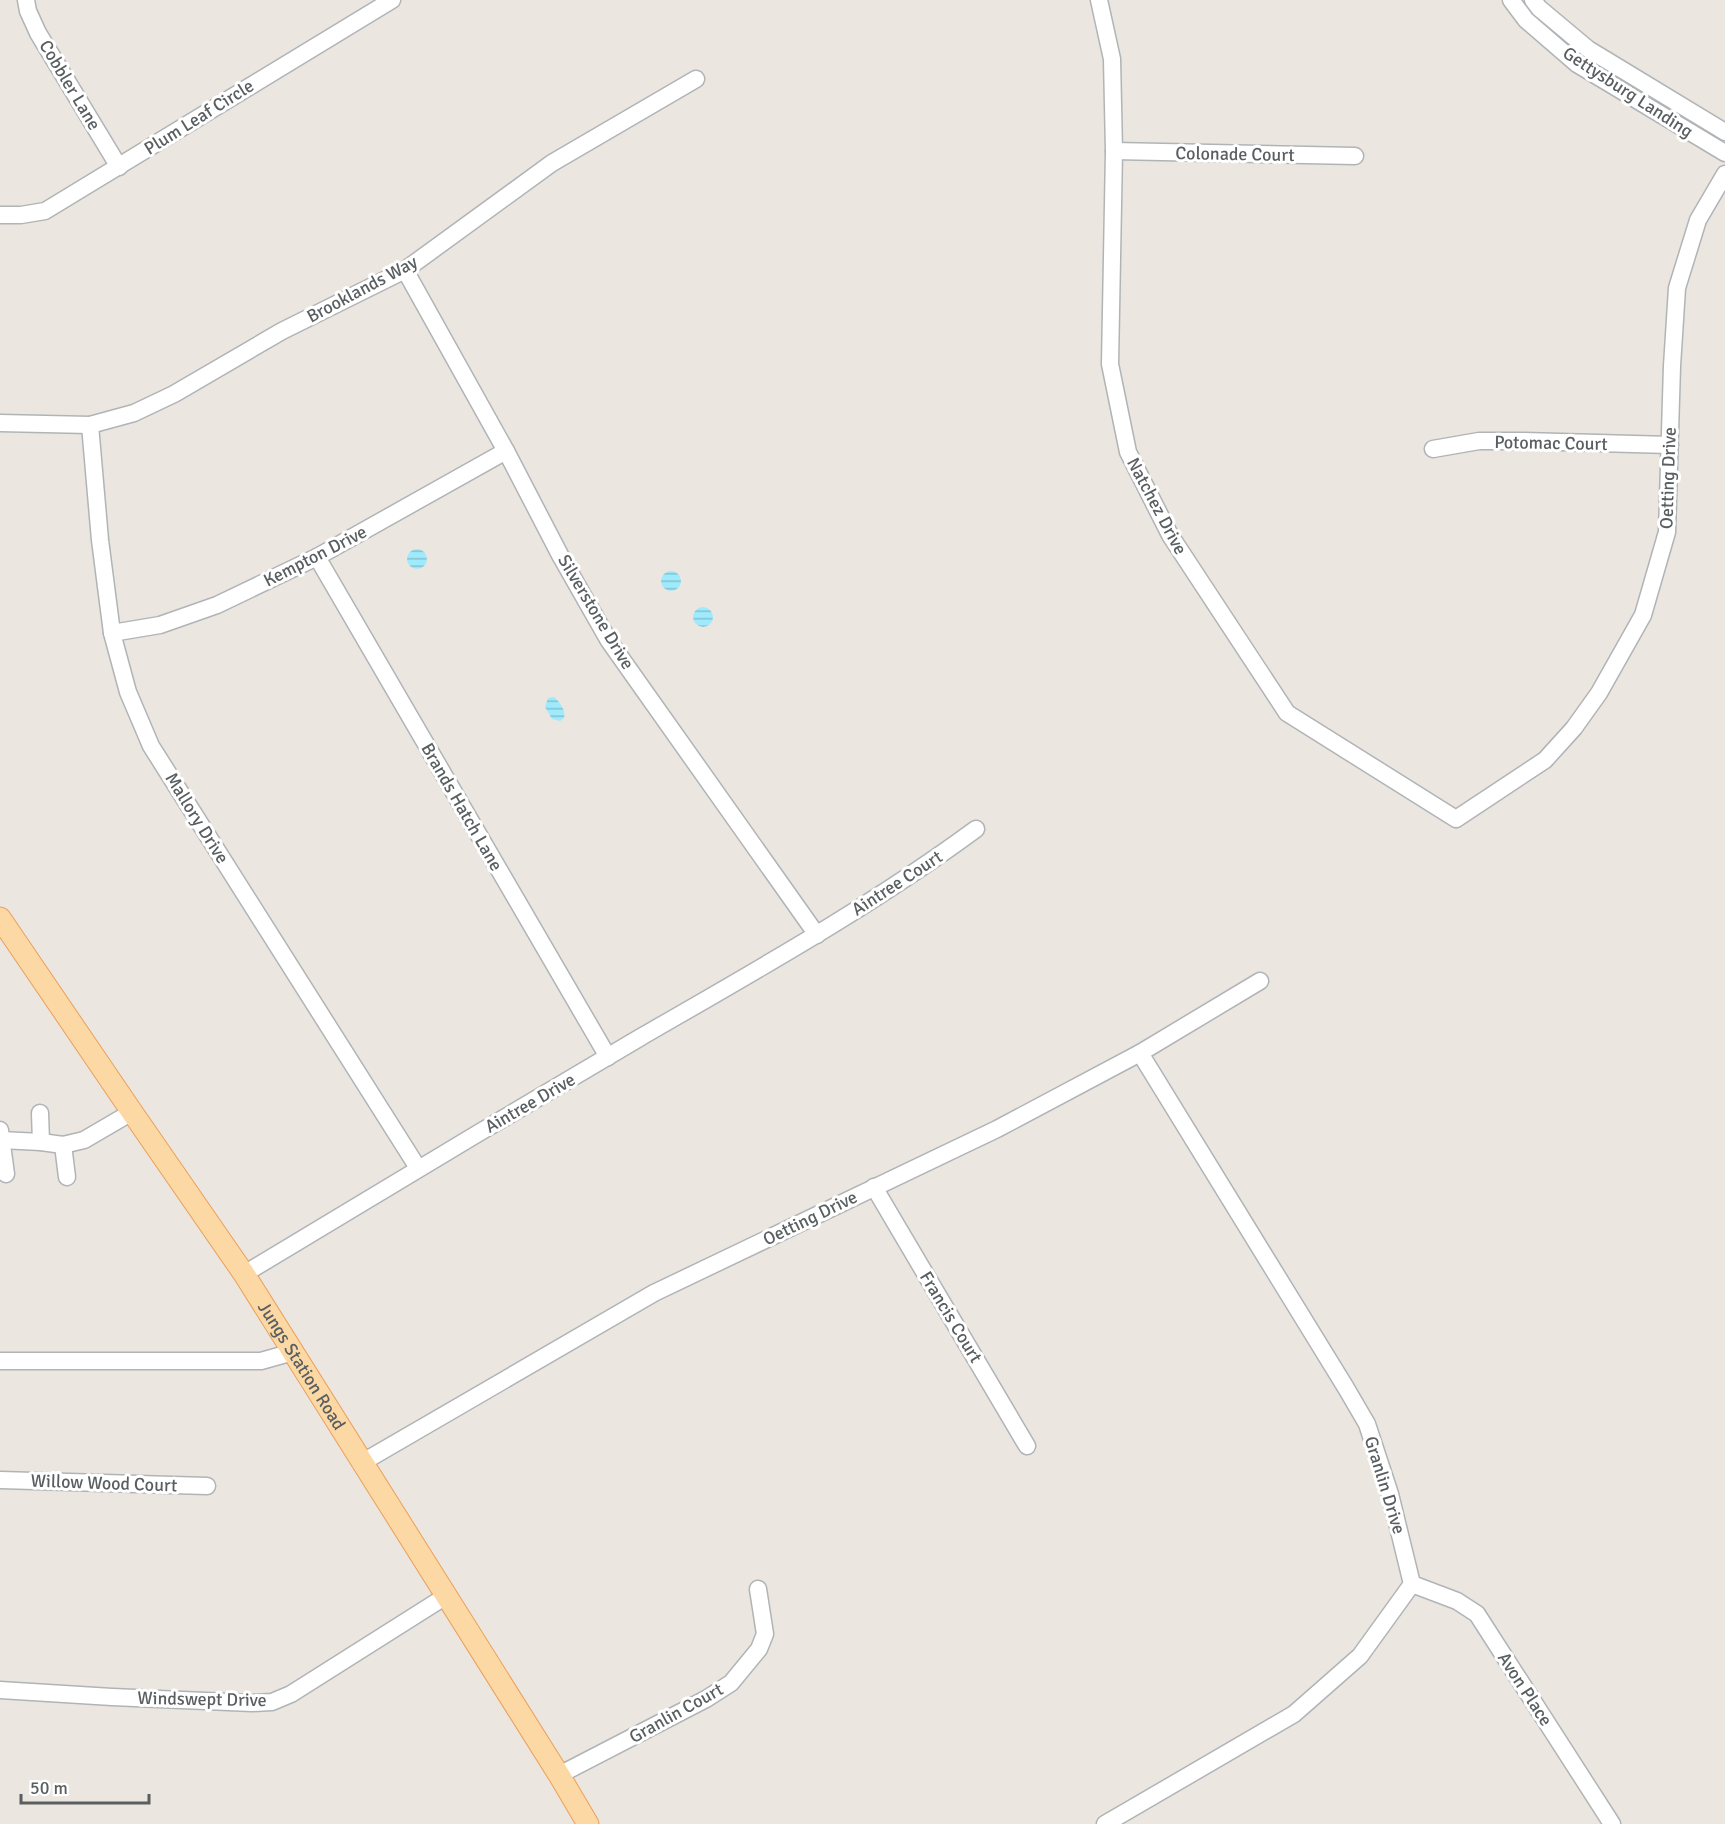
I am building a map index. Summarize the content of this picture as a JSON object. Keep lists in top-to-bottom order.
{
  "streets": {
    "main road": ["Jungs Station Road"],
    "street": [
      "Cobbler Lane",
      "Gettysburg Landing",
      "Plum Leaf Circle",
      "Colonade Court",
      "Brooklands Way",
      "Potomac Court",
      "Oetting Drive",
      "Natchez Drive",
      "Kempton Drive",
      "Silverstone Drive",
      "Brands Hatch Lane",
      "Mallory Drive",
      "Aintree Court",
      "Aintree Drive",
      "Francis Court",
      "Willow Wood Court",
      "Granlin Drive",
      "Avon Place",
      "Windswept Drive",
      "Granlin Court"
    ]
  },
  "crossings": [
    ["Cobbler Lane", "Plum Leaf Circle"],
    ["Colonade Court", "Natchez Drive"],
    ["Brooklands Way", "Silverstone Drive"],
    ["Brooklands Way", "Mallory Drive"],
    ["Potomac Court", "Oetting Drive"],
    ["Oetting Drive", "Natchez Drive"],
    ["Oetting Drive", "Francis Court"],
    ["Oetting Drive", "Jungs Station Road"],
    ["Oetting Drive", "Granlin Drive"],
    ["Kempton Drive", "Silverstone Drive"],
    ["Kempton Drive", "Brands Hatch Lane"],
    ["Kempton Drive", "Mallory Drive"],
    ["Silverstone Drive", "Aintree Court"],
    ["Silverstone Drive", "Aintree Drive"],
    ["Brands Hatch Lane", "Aintree Drive"],
    ["Mallory Drive", "Aintree Drive"],
    ["Aintree Court", "Aintree Drive"],
    ["Aintree Drive", "Jungs Station Road"],
    ["Jungs Station Road", "Windswept Drive"],
    ["Jungs Station Road", "Granlin Court"],
    ["Granlin Drive", "Avon Place"]
  ],
  "scale_bar": "50 m"
}
